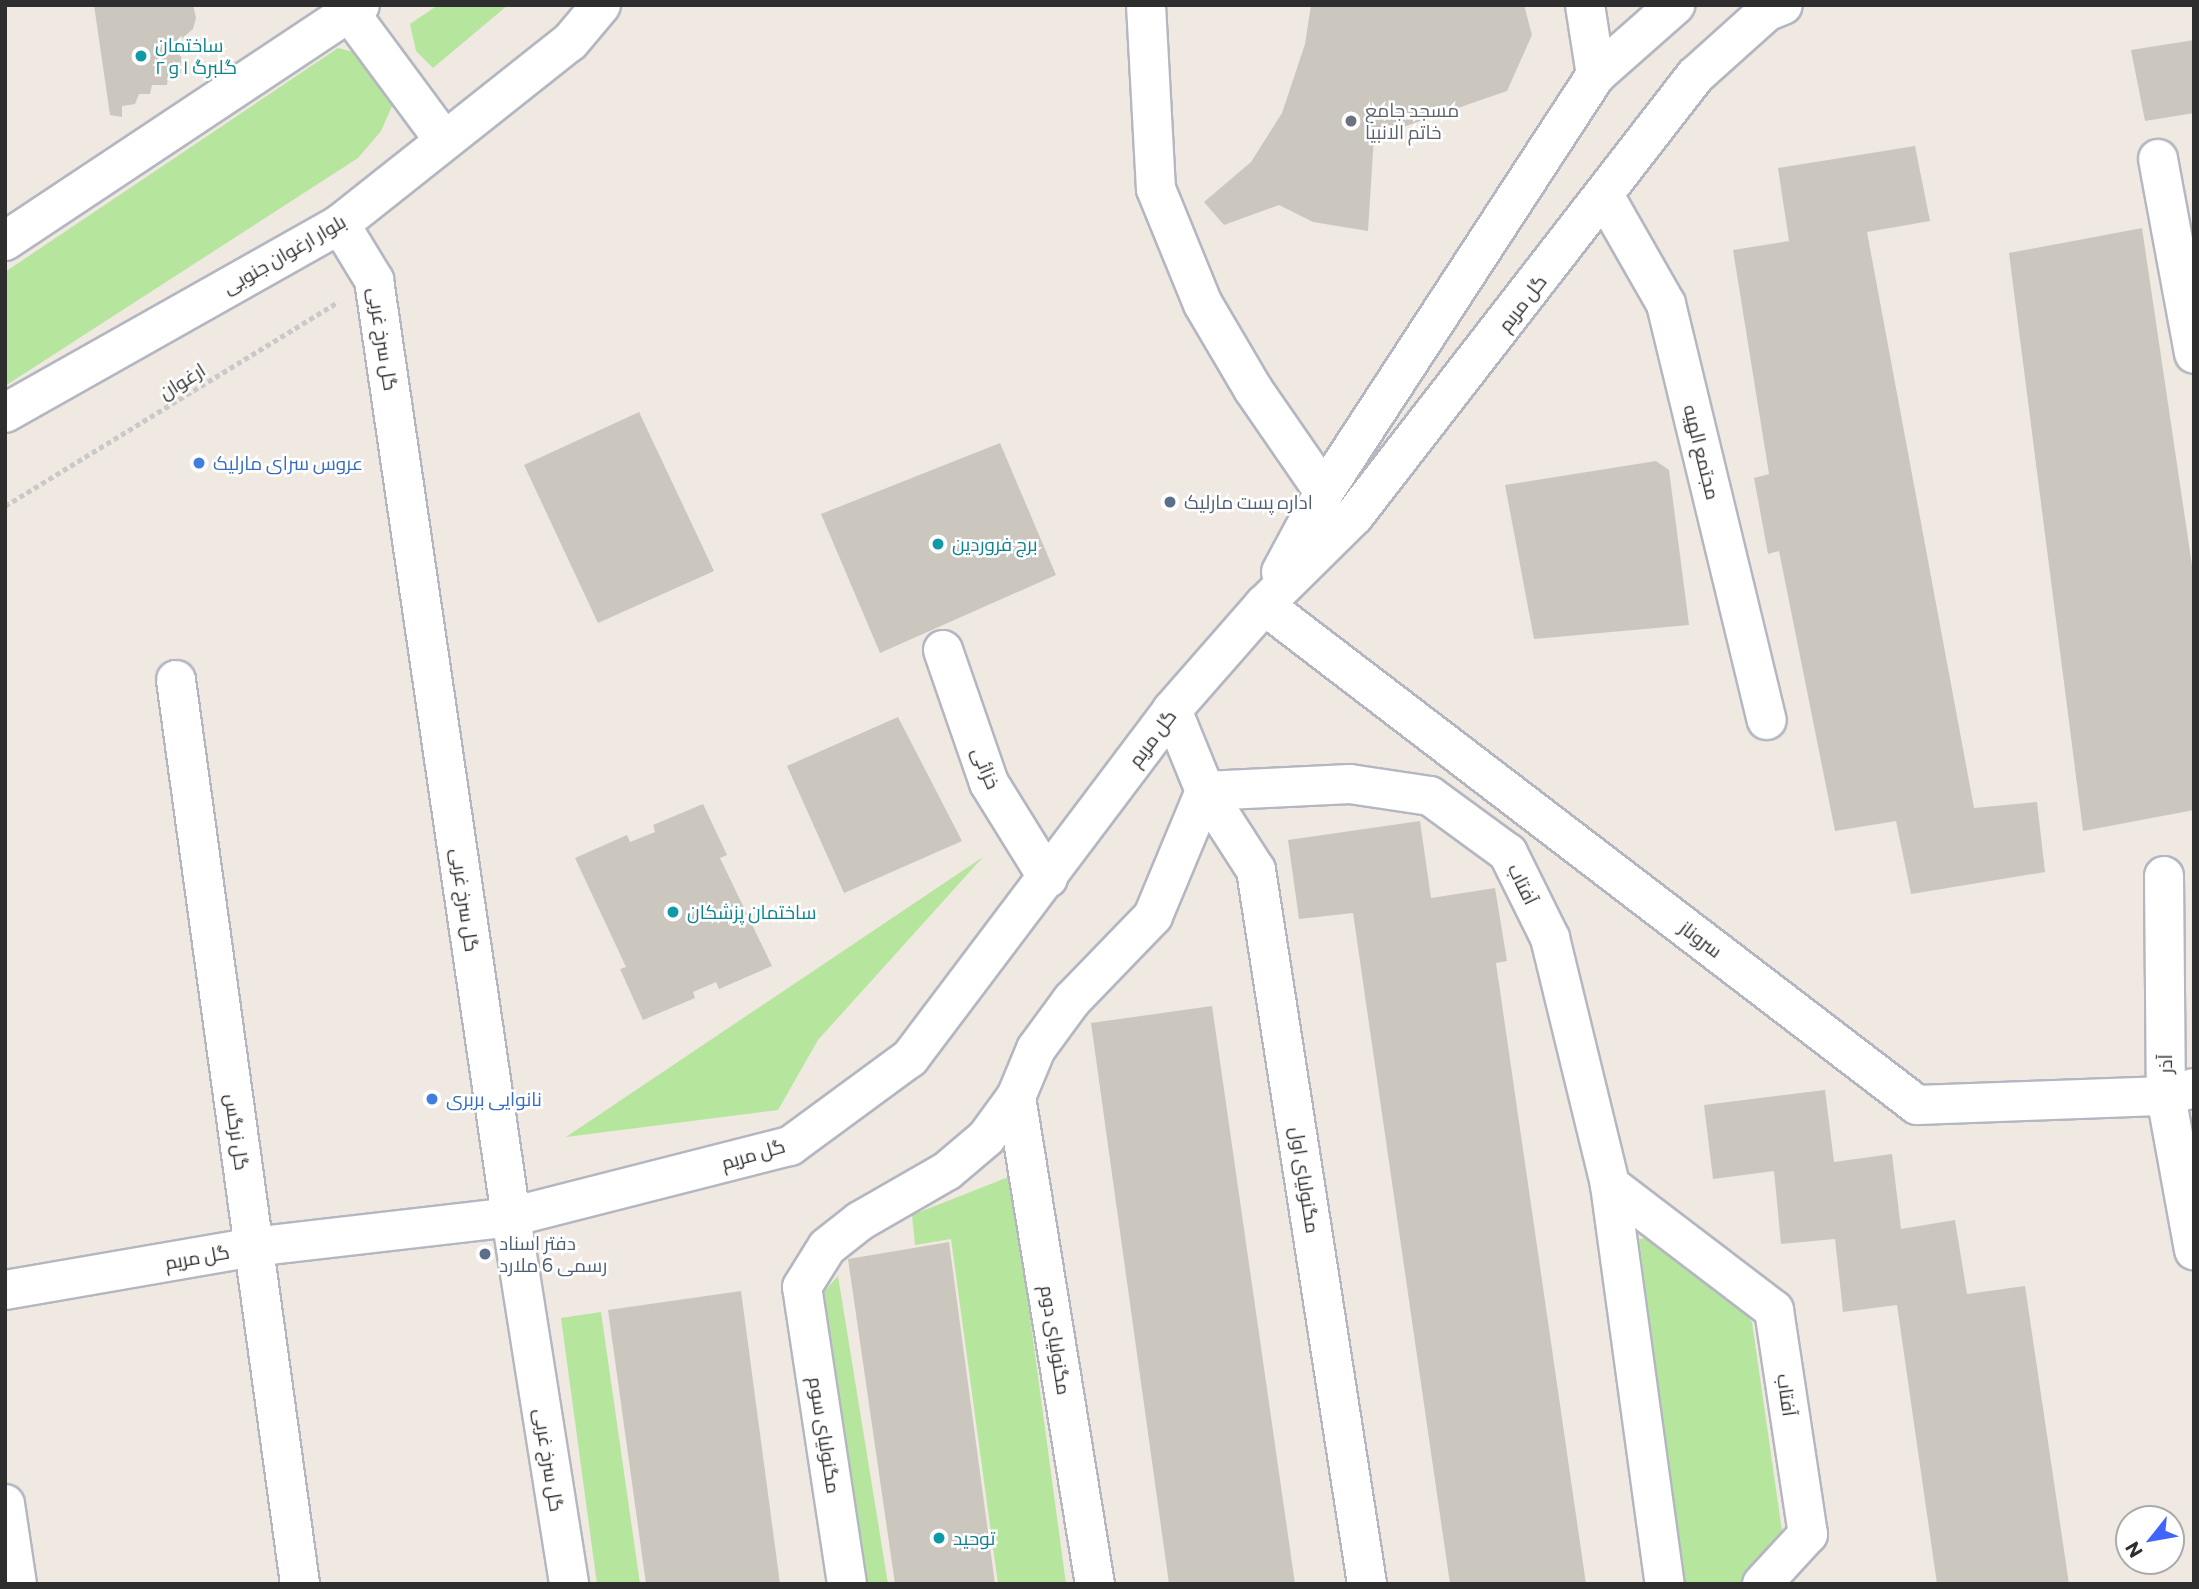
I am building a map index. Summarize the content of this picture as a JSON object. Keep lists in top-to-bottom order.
{
  "streets": {
    "street": [
      "بلوار ارغوان جنوبی",
      "گل مریم",
      "گل سرخ غربی",
      "مجتمع الهیه",
      "خزائی",
      "آفتاب",
      "سروناز",
      "آذر",
      "گل نرگس",
      "مگنولیای اول",
      "مگنولیای دوم",
      "مگنولیای سوم"
    ],
    "path": ["ارغوان"]
  },
  "crossings": [
    ["بلوار ارغوان جنوبی", "گل سرخ غربی"],
    ["گل مریم", "گل سرخ غربی"],
    ["گل مریم", "مجتمع الهیه"],
    ["گل مریم", "خزائی"],
    ["گل مریم", "سروناز"],
    ["گل مریم", "گل نرگس"],
    ["گل مریم", "مگنولیای اول"],
    ["گل سرخ غربی", "ارغوان"],
    ["آفتاب", "مگنولیای اول"],
    ["سروناز", "آذر"],
    ["مگنولیای دوم", "مگنولیای سوم"]
  ],
  "places": [
    "ساختمان گلبرگ ۱ و ۲",
    "مسجد جامع خاتم الانبیا",
    "عروس سرای مارلیک",
    "اداره پست مارلیک",
    "برج فروردین",
    "ساختمان پزشکان",
    "نانوایی بربری",
    "دفتر اسناد رسمی 6 ملارد",
    "توحید"
  ],
  "north": "bottom left"
}
